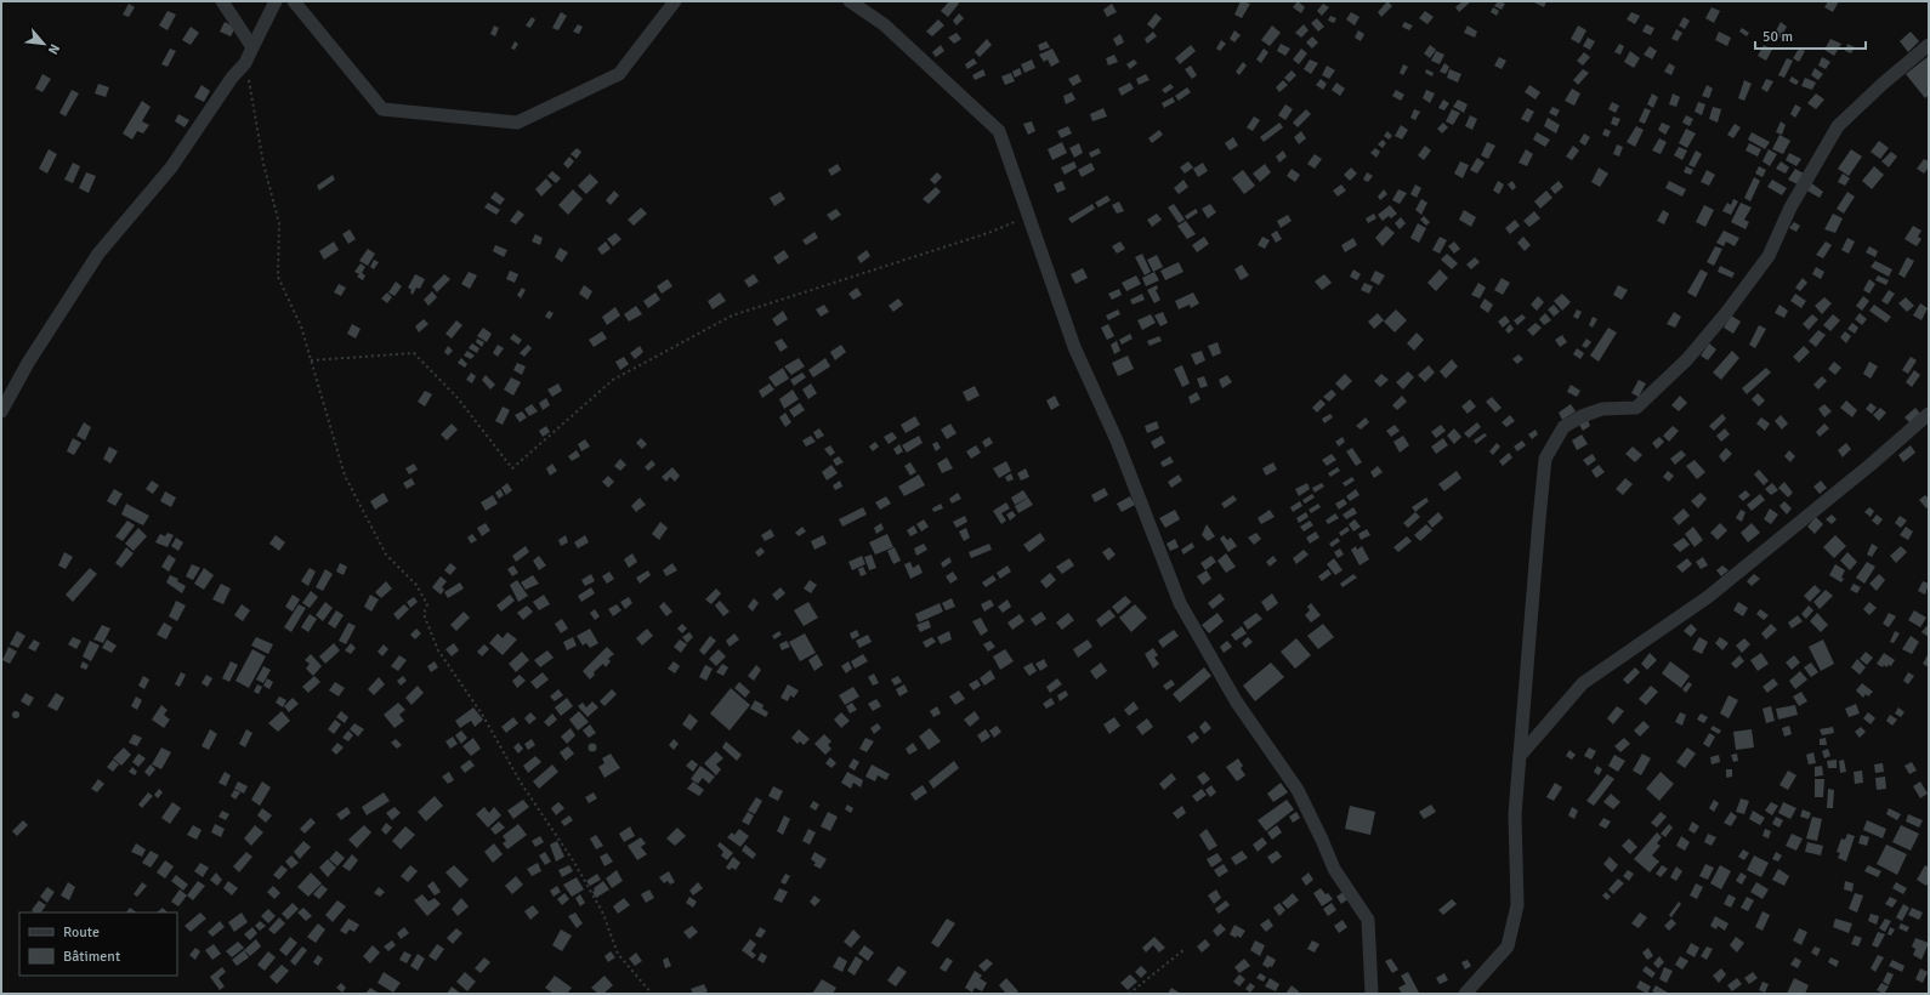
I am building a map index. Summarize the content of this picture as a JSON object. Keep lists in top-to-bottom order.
{
  "legend": ["Route", "Bâtiment"],
  "scale_bar": "50 m",
  "north": "bottom right"
}
